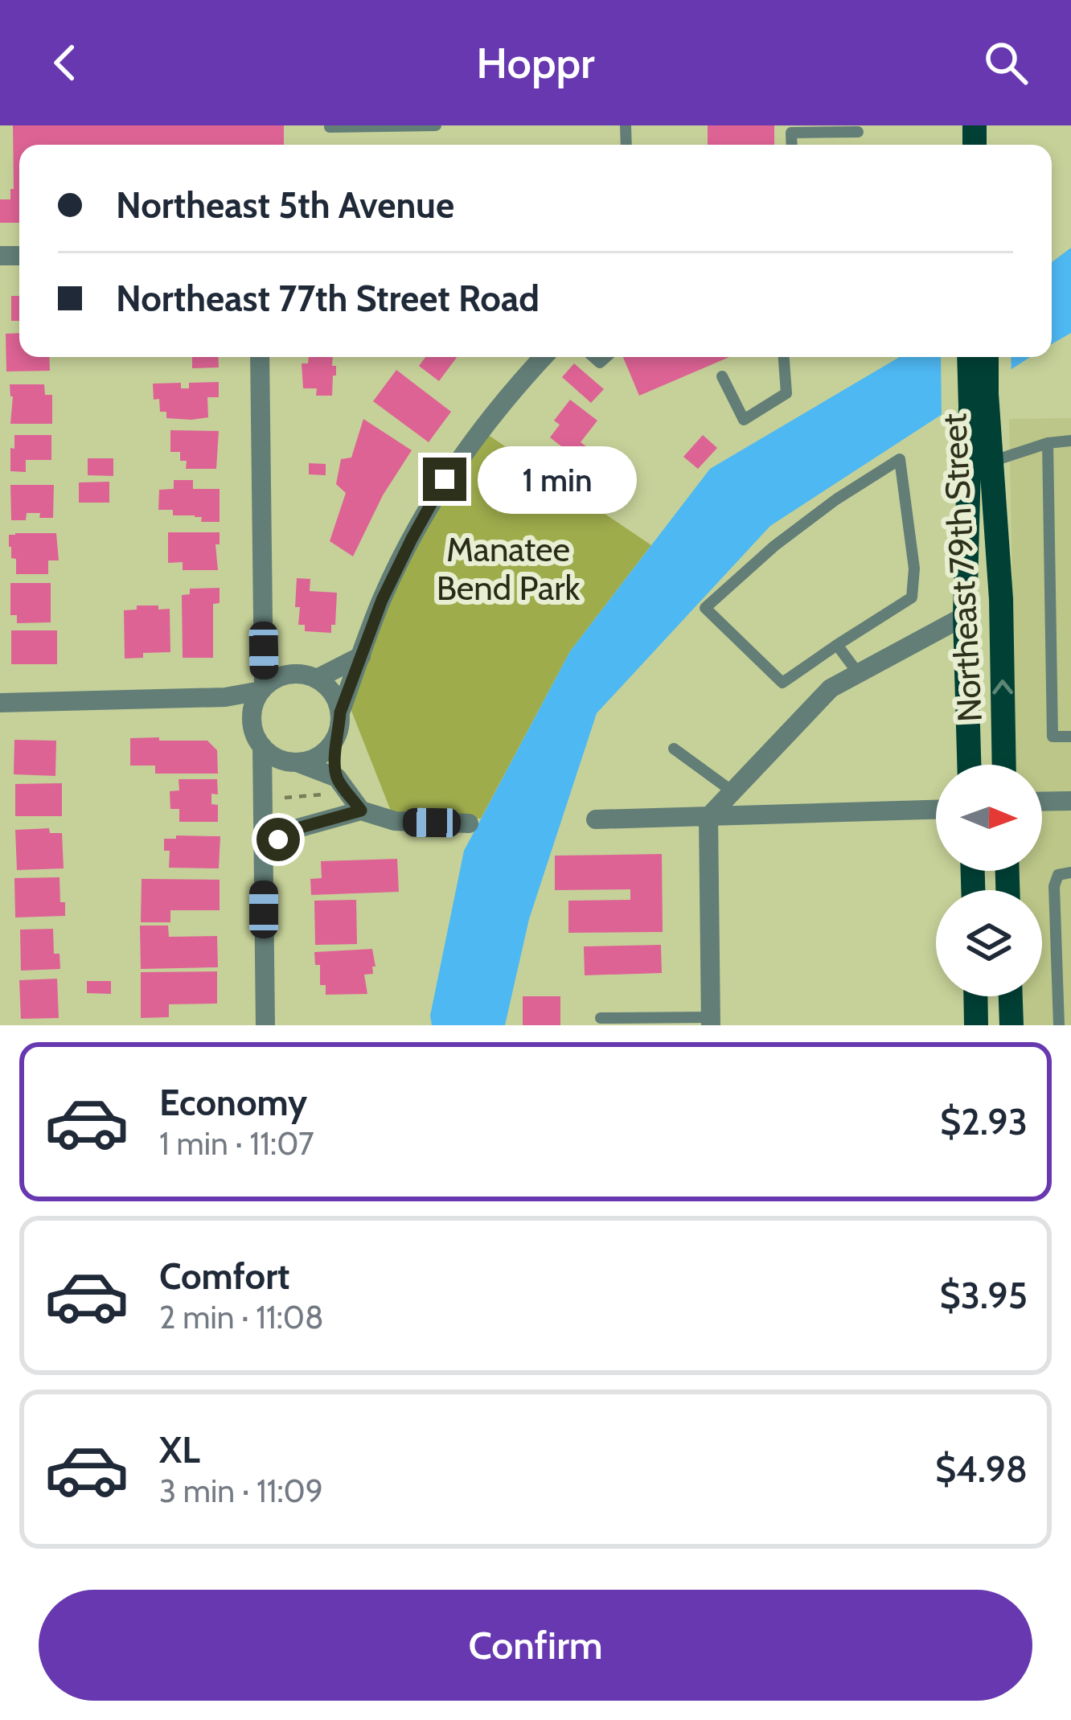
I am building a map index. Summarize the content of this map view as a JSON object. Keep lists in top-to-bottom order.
{
  "streets": {
    "main road": ["Northeast 79th Street"]
  },
  "parks": ["Manatee Bend Park"],
  "north": "right",
  "page": {
    "header": "Hoppr",
    "banner": ["Northeast 5th Avenue", "Northeast 77th Street Road"],
    "bubble": "1 min",
    "list": [
      {
        "name": "Economy",
        "note": "1 min · 11:07",
        "value": "$2.93"
      },
      {
        "name": "Comfort",
        "note": "2 min · 11:08",
        "value": "$3.95"
      },
      {
        "name": "XL",
        "note": "3 min · 11:09",
        "value": "$4.98"
      }
    ],
    "buttons": "Confirm"
  }
}
